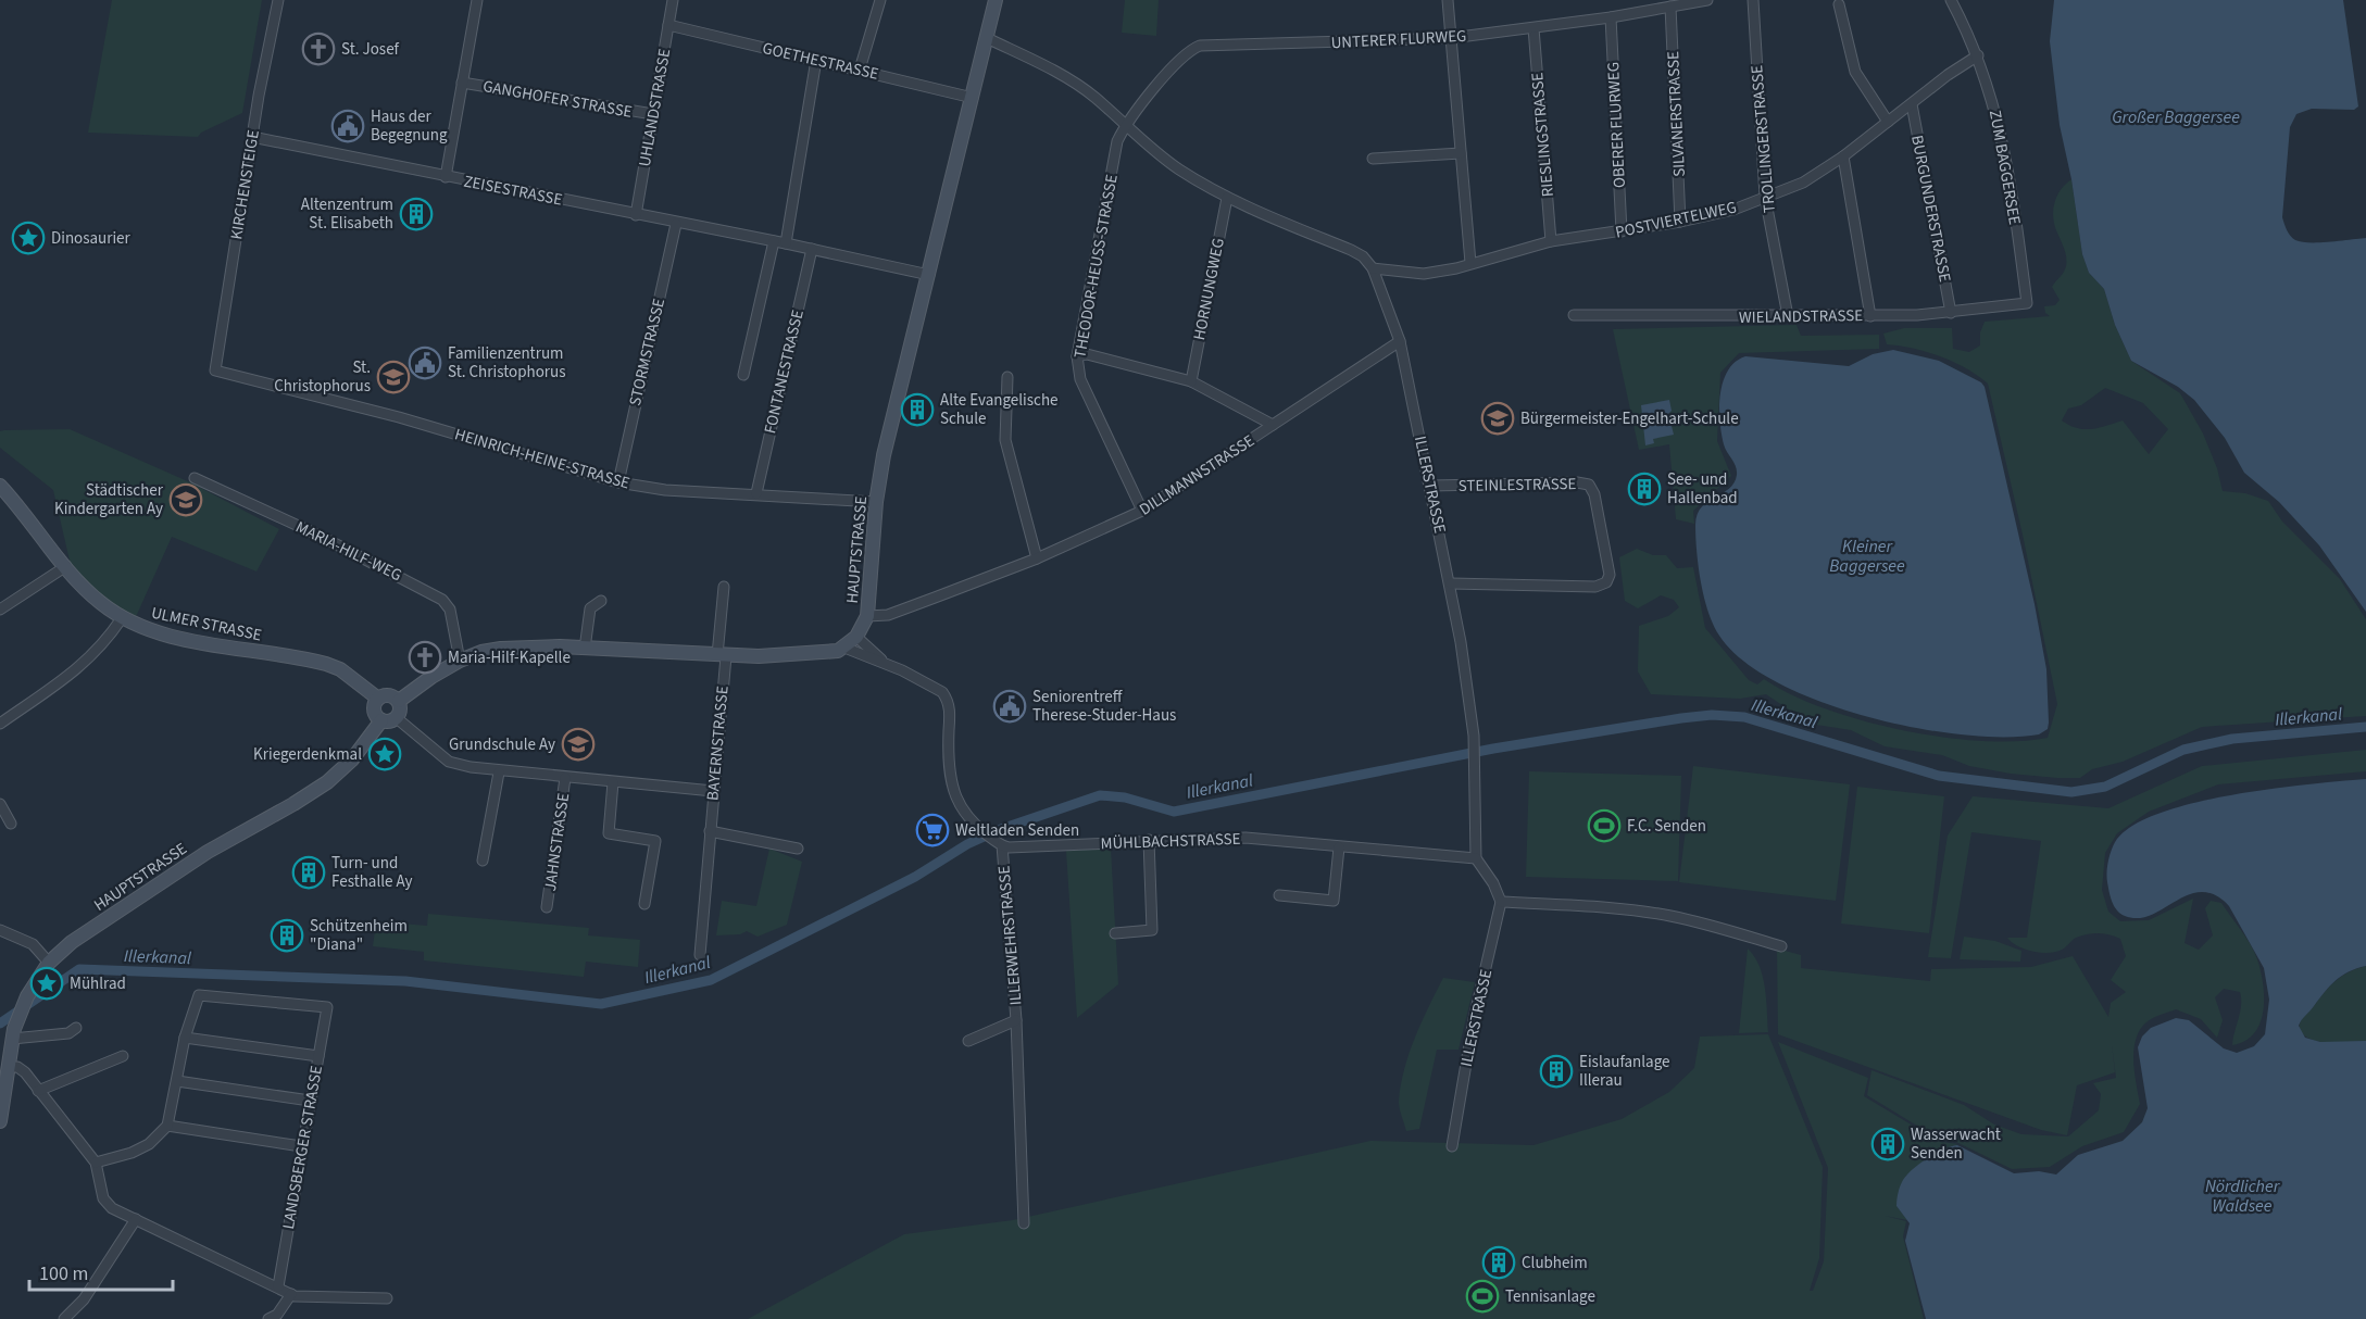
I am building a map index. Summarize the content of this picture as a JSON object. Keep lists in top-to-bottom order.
{
  "streets": {
    "main road": ["HAUPTSTRASSE", "ULMER STRASSE"],
    "street": [
      "UNTERER FLURWEG",
      "GOETHESTRASSE",
      "GANGHOFER STRASSE",
      "UHLANDSTRASSE",
      "SILVANERSTRASSE",
      "OBERER FLURWEG",
      "RIESLINGSTRASSE",
      "TROLLINGERSTRASSE",
      "ZUM BAGGERSEE",
      "KIRCHENSTEIGE",
      "ZEISESTRASSE",
      "BURGUNDERSTRASSE",
      "POSTVIERTELWEG",
      "THEODOR-HEUSS-STRASSE",
      "HORNUNGWEG",
      "WIELANDSTRASSE",
      "STORMSTRASSE",
      "FONTANESTRASSE",
      "HEINRICH-HEINE-STRASSE",
      "DILLMANNSTRASSE",
      "ILLERSTRASSE",
      "STEINLESTRASSE",
      "MARIA-HILF-WEG",
      "BAYERNSTRASSE",
      "MÜHLBACHSTRASSE",
      "JAHNSTRASSE",
      "ILLERWEHRSTRASSE",
      "LANDSBERGER STRASSE"
    ]
  },
  "crossings": [
    ["UNTERER FLURWEG", "SILVANERSTRASSE"],
    ["UNTERER FLURWEG", "OBERER FLURWEG"],
    ["UNTERER FLURWEG", "RIESLINGSTRASSE"],
    ["UNTERER FLURWEG", "THEODOR-HEUSS-STRASSE"],
    ["GOETHESTRASSE", "UHLANDSTRASSE"],
    ["GOETHESTRASSE", "HAUPTSTRASSE"],
    ["GANGHOFER STRASSE", "UHLANDSTRASSE"],
    ["UHLANDSTRASSE", "ZEISESTRASSE"],
    ["SILVANERSTRASSE", "POSTVIERTELWEG"],
    ["OBERER FLURWEG", "POSTVIERTELWEG"],
    ["RIESLINGSTRASSE", "POSTVIERTELWEG"],
    ["TROLLINGERSTRASSE", "POSTVIERTELWEG"],
    ["TROLLINGERSTRASSE", "WIELANDSTRASSE"],
    ["ZUM BAGGERSEE", "POSTVIERTELWEG"],
    ["ZUM BAGGERSEE", "WIELANDSTRASSE"],
    ["KIRCHENSTEIGE", "ZEISESTRASSE"],
    ["KIRCHENSTEIGE", "HEINRICH-HEINE-STRASSE"],
    ["ZEISESTRASSE", "STORMSTRASSE"],
    ["ZEISESTRASSE", "FONTANESTRASSE"],
    ["ZEISESTRASSE", "HAUPTSTRASSE"],
    ["BURGUNDERSTRASSE", "POSTVIERTELWEG"],
    ["BURGUNDERSTRASSE", "WIELANDSTRASSE"],
    ["POSTVIERTELWEG", "ILLERSTRASSE"],
    ["THEODOR-HEUSS-STRASSE", "DILLMANNSTRASSE"],
    ["STORMSTRASSE", "HEINRICH-HEINE-STRASSE"],
    ["FONTANESTRASSE", "HEINRICH-HEINE-STRASSE"],
    ["HEINRICH-HEINE-STRASSE", "HAUPTSTRASSE"],
    ["DILLMANNSTRASSE", "ILLERSTRASSE"],
    ["DILLMANNSTRASSE", "HAUPTSTRASSE"],
    ["ILLERSTRASSE", "STEINLESTRASSE"],
    ["ILLERSTRASSE", "MÜHLBACHSTRASSE"],
    ["HAUPTSTRASSE", "ULMER STRASSE"],
    ["HAUPTSTRASSE", "ILLERWEHRSTRASSE"],
    ["MÜHLBACHSTRASSE", "ILLERWEHRSTRASSE"]
  ],
  "water": [
    "Großer Baggersee",
    "Kleiner Baggersee",
    "Illerkanal",
    "Nördlicher Waldsee"
  ],
  "places": {
    "church": ["St. Josef", "Maria-Hilf-Kapelle"],
    "public building": ["Haus der Begegnung", "Familienzentrum St. Christophorus", "Seniorentreff Therese-Studer-Haus"],
    "building": [
      "Altenzentrum St. Elisabeth",
      "Alte Evangelische Schule",
      "See- und Hallenbad",
      "Turn- und Festhalle Ay",
      "Schützenheim \"Diana\"",
      "Eislaufanlage Illerau",
      "Wasserwacht Senden",
      "Clubheim"
    ],
    "place": ["Dinosaurier", "Kriegerdenkmal", "Mühlrad"],
    "school or university": [
      "St. Christophorus",
      "Bürgermeister-Engelhart-Schule",
      "Städtischer Kindergarten Ay",
      "Grundschule Ay"
    ],
    "sports": ["F.C. Senden", "Tennisanlage"],
    "supermarket": ["Weltladen Senden"]
  },
  "scale_bar": "100 m"
}
